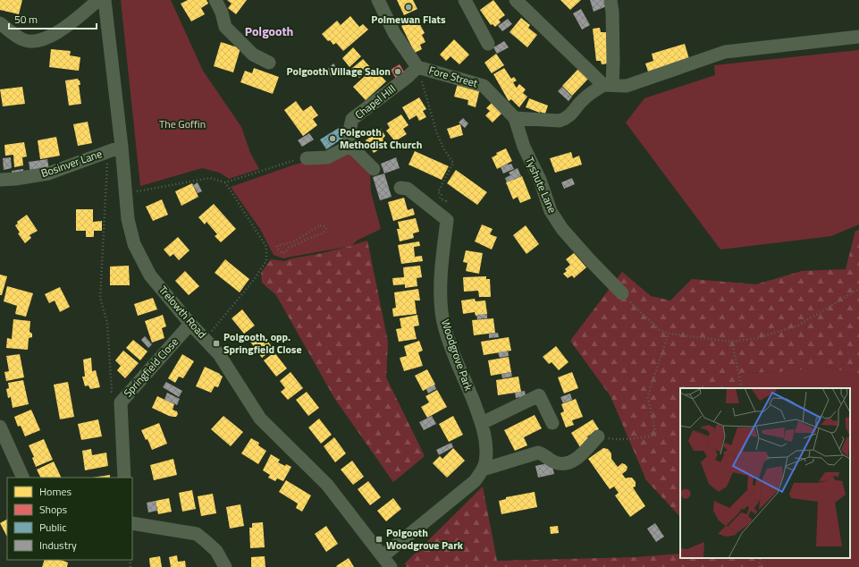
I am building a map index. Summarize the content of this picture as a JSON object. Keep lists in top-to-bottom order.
{
  "streets": {
    "street": [
      "Fore Street",
      "Chapel Hill",
      "Bosinver Lane",
      "Tyshute Lane",
      "Trelowth Road",
      "Woodgrove Park",
      "Springfield Close"
    ]
  },
  "crossings": [
    ["Fore Street", "Chapel Hill"],
    ["Fore Street", "Tyshute Lane"],
    ["Bosinver Lane", "Trelowth Road"],
    ["Trelowth Road", "Woodgrove Park"],
    ["Trelowth Road", "Springfield Close"]
  ],
  "districts": ["Polgooth"],
  "parks": ["The Goffin"],
  "places": {
    "other": ["Polmewan Flats", "Polgooth Village Salon", "Polgooth Methodist Church"],
    "transit": ["Polgooth, opp. Springfield Close", "Polgooth Woodgrove Park"]
  },
  "legend": [
    "Homes",
    "Shops",
    "Public",
    "Industry"
  ],
  "scale_bar": "50 m"
}
